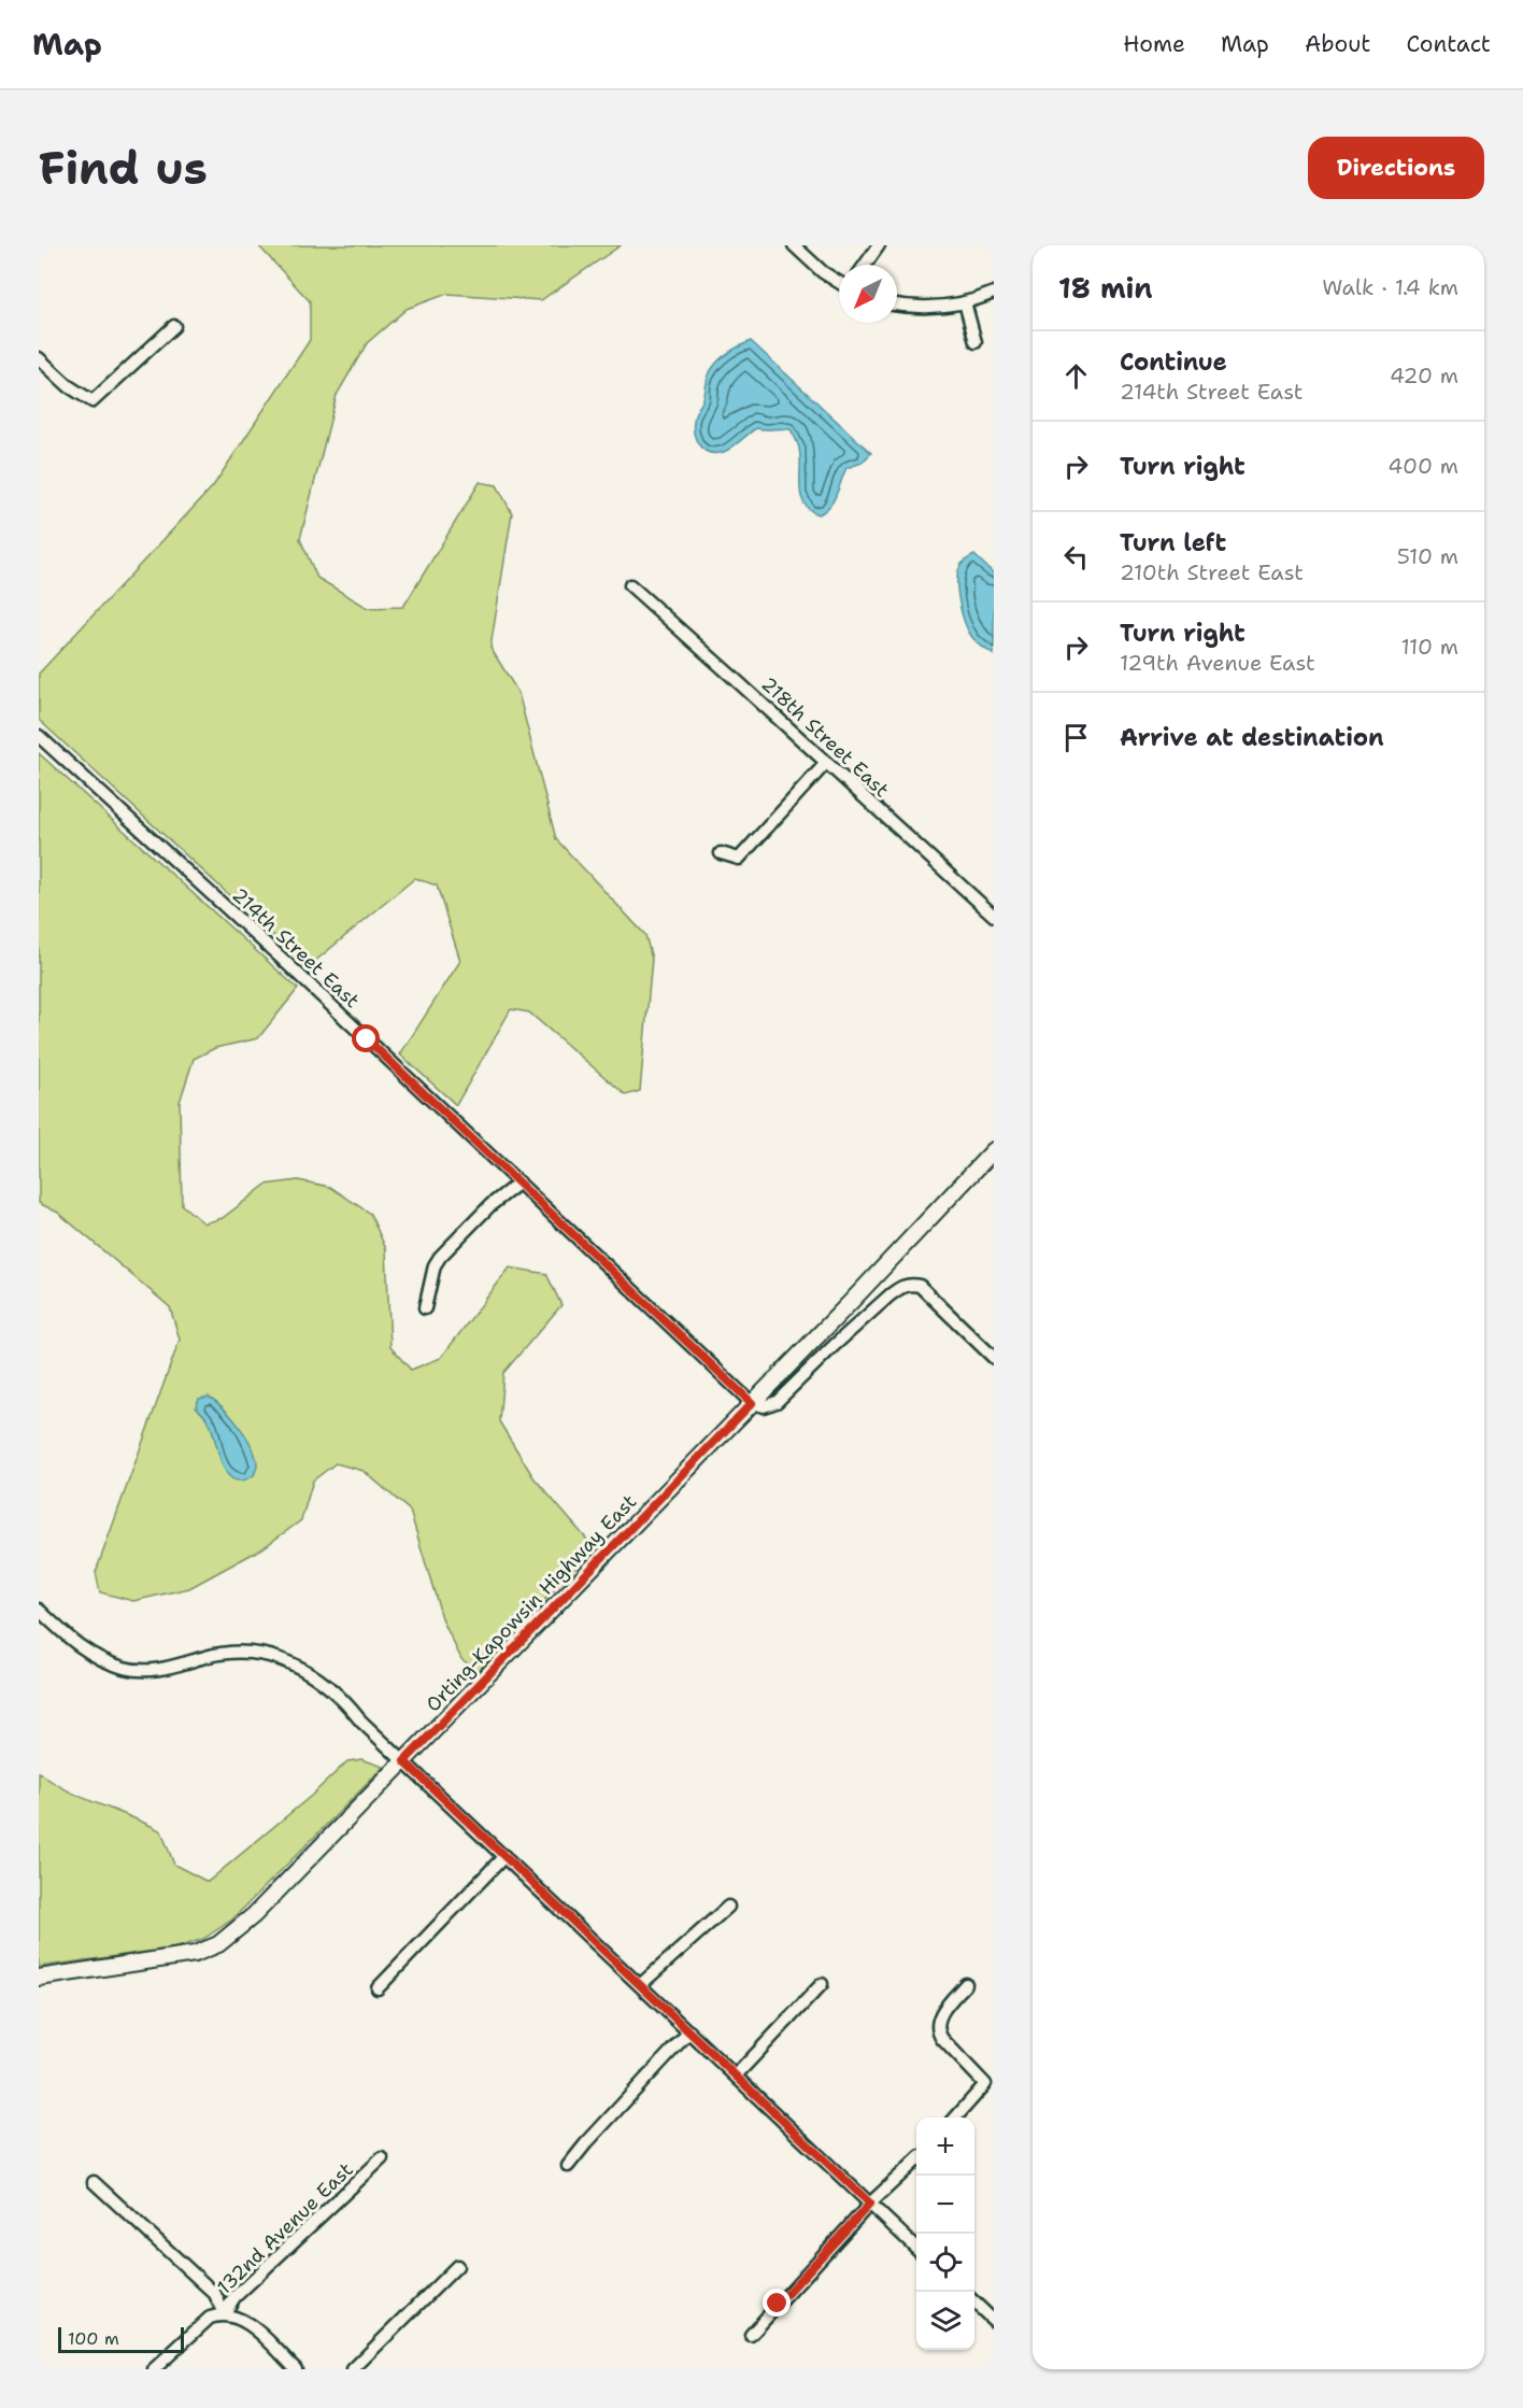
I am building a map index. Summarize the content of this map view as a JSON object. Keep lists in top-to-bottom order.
{
  "streets": {
    "main road": ["Orting-Kapowsin Highway East"],
    "street": ["218th Street East", "214th Street East", "132nd Avenue East"]
  },
  "crossings": [
    ["214th Street East", "Orting-Kapowsin Highway East"]
  ],
  "scale_bar": "100 m",
  "north": "bottom left",
  "page": {
    "header": "Map",
    "nav": [
      "Home",
      "Map",
      "About",
      "Contact"
    ],
    "buttons": "Directions",
    "title": "Find us",
    "heading": ["18 min", "Walk · 1.4 km"],
    "list": [
      ["Continue", "214th Street East", "420 m"],
      ["Turn right", "400 m"],
      ["Turn left", "210th Street East", "510 m"],
      ["Turn right", "129th Avenue East", "110 m"],
      "Arrive at destination"
    ],
    "map_buttons": ["+", "−"],
    "scale": "100 m"
  }
}
